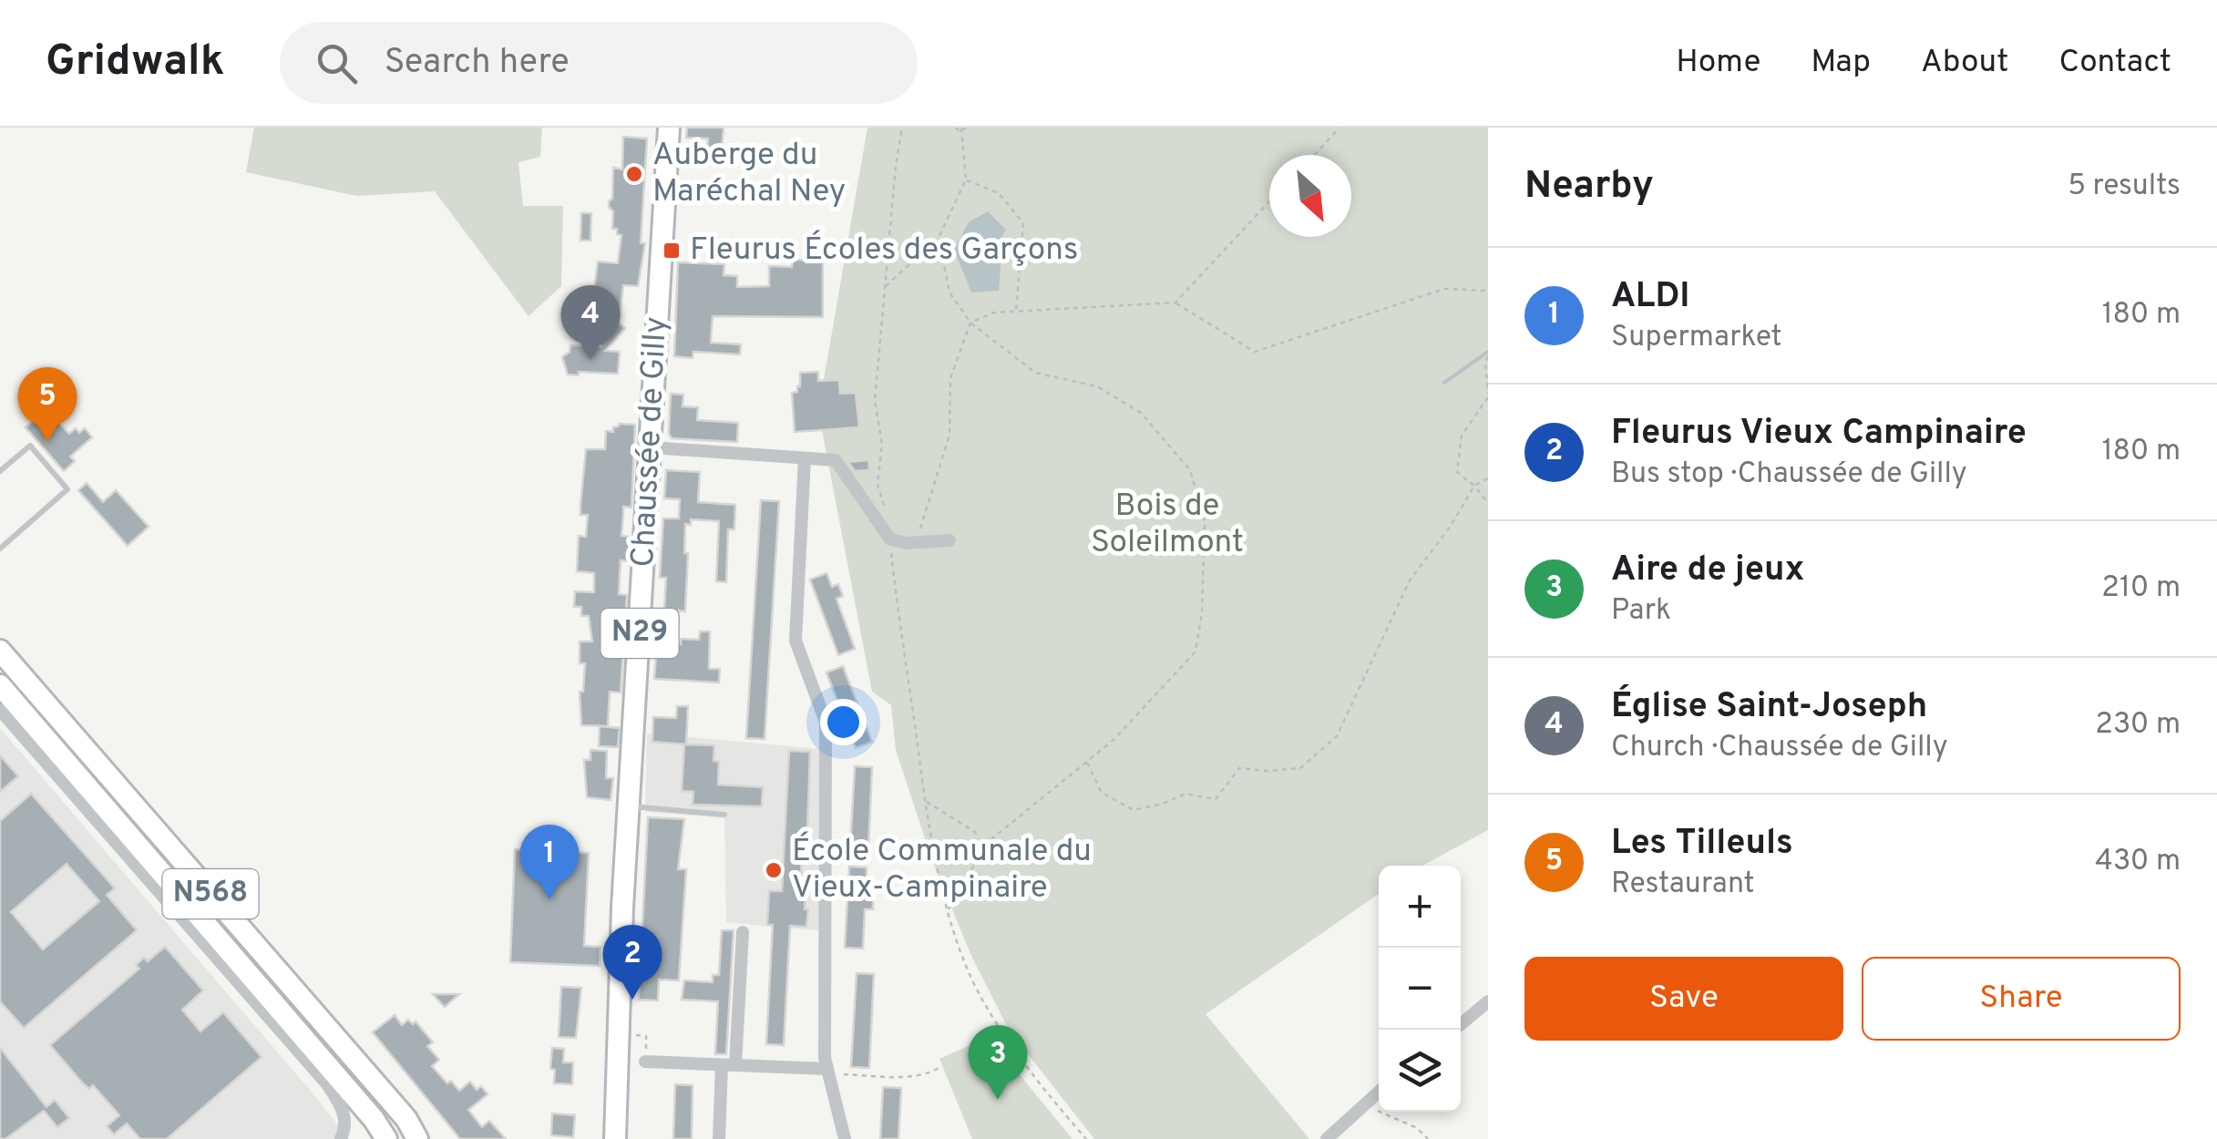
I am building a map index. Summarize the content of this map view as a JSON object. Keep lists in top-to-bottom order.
{
  "streets": {
    "main road": ["Chaussée de Gilly", "N29", "N568"]
  },
  "parks": ["Bois de Soleilmont"],
  "places": {
    "other": ["Auberge du Maréchal Ney", "École Communale du Vieux-Campinaire"],
    "transit": ["Fleurus Écoles des Garçons"]
  },
  "north": "bottom right",
  "page": {
    "header": "Gridwalk",
    "search": "Search here",
    "nav": [
      "Home",
      "Map",
      "About",
      "Contact"
    ],
    "heading": ["Nearby", "5 results"],
    "list": [
      {
        "mark": "1",
        "name": "ALDI",
        "note": "Supermarket",
        "value": "180 m"
      },
      {
        "mark": "2",
        "name": "Fleurus Vieux Campinaire",
        "note": "Bus stop · Chaussée de Gilly",
        "value": "180 m"
      },
      {
        "mark": "3",
        "name": "Aire de jeux",
        "note": "Park",
        "value": "210 m"
      },
      {
        "mark": "4",
        "name": "Église Saint-Joseph",
        "note": "Church · Chaussée de Gilly",
        "value": "230 m"
      },
      {
        "mark": "5",
        "name": "Les Tilleuls",
        "note": "Restaurant",
        "value": "430 m"
      }
    ],
    "pins": [
      "4",
      "5",
      "1",
      "2",
      "3"
    ],
    "map_buttons": ["+", "−"],
    "buttons": ["Save", "Share"]
  }
}
